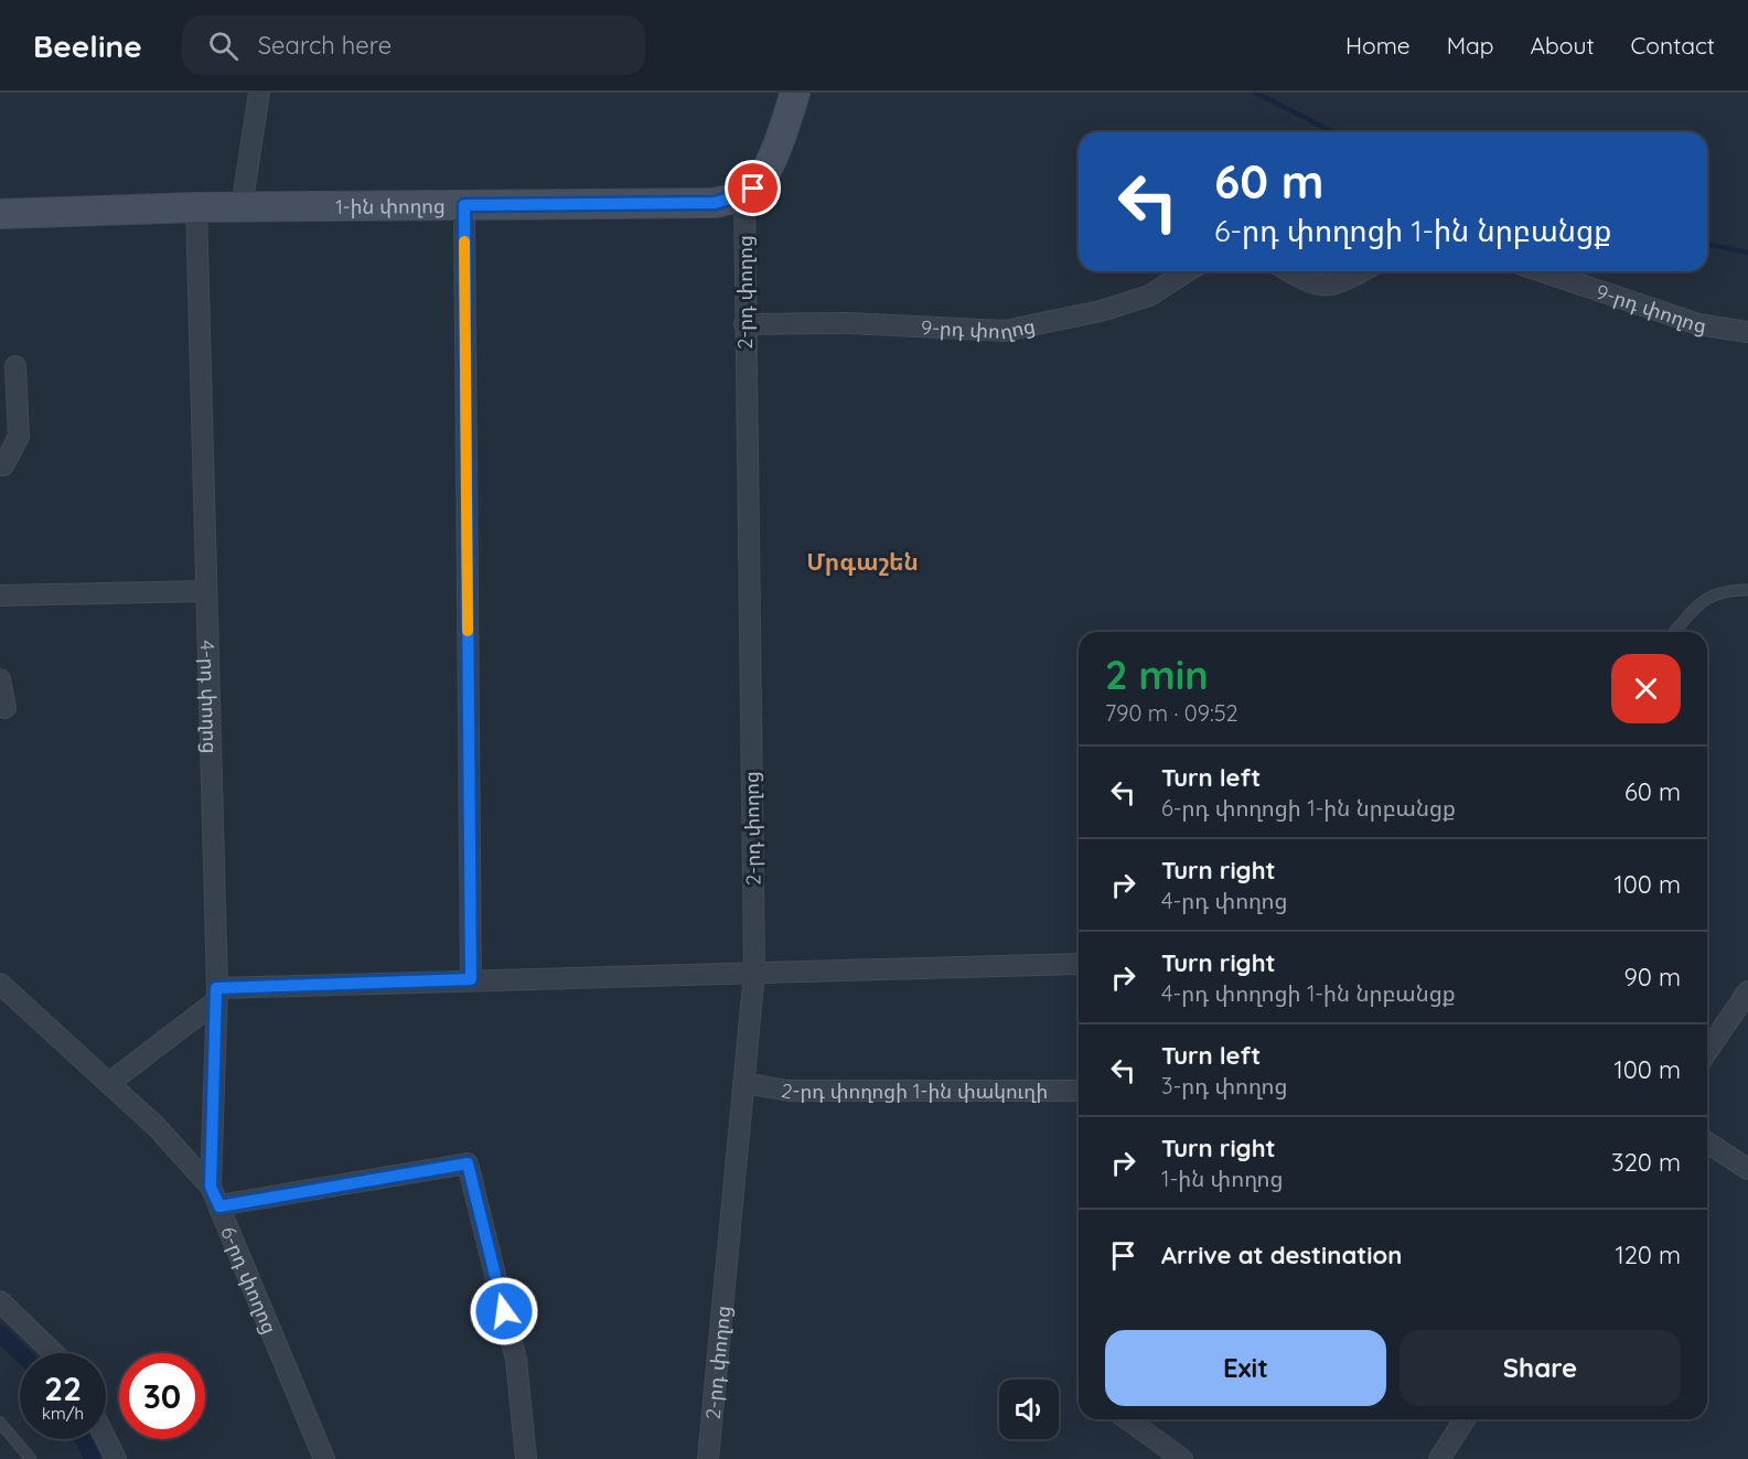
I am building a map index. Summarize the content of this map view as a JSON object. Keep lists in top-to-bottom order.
{
  "streets": {
    "main road": ["1-ին փողոց"],
    "street": [
      "2-րդ փողոց",
      "9-րդ փողոց",
      "4-րդ փողոց",
      "2-րդ փողոցի 1-ին փակուղի",
      "6-րդ փողոց"
    ]
  },
  "crossings": [
    ["1-ին փողոց", "2-րդ փողոց"],
    ["1-ին փողոց", "4-րդ փողոց"],
    ["2-րդ փողոց", "9-րդ փողոց"],
    ["2-րդ փողոց", "2-րդ փողոցի 1-ին փակուղի"],
    ["4-րդ փողոց", "6-րդ փողոց"]
  ],
  "districts": ["Մրգաշեն"],
  "page": {
    "header": "Beeline",
    "search": "Search here",
    "nav": [
      "Home",
      "Map",
      "About",
      "Contact"
    ],
    "turn": ["60 m", "6-րդ փողոցի 1-ին նրբանցք"],
    "heading": ["2 min", "790 m · 09:52"],
    "list": [
      {
        "name": "Turn left",
        "note": "6-րդ փողոցի 1-ին նրբանցք",
        "value": "60 m"
      },
      {
        "name": "Turn right",
        "note": "4-րդ փողոց",
        "value": "100 m"
      },
      {
        "name": "Turn right",
        "note": "4-րդ փողոցի 1-ին նրբանցք",
        "value": "90 m"
      },
      {
        "name": "Turn left",
        "note": "3-րդ փողոց",
        "value": "100 m"
      },
      {
        "name": "Turn right",
        "note": "1-ին փողոց",
        "value": "320 m"
      },
      {
        "name": "Arrive at destination",
        "value": "120 m"
      }
    ],
    "buttons": ["Exit", "Share"],
    "speed": "22 km/h",
    "limit": "30"
  }
}
